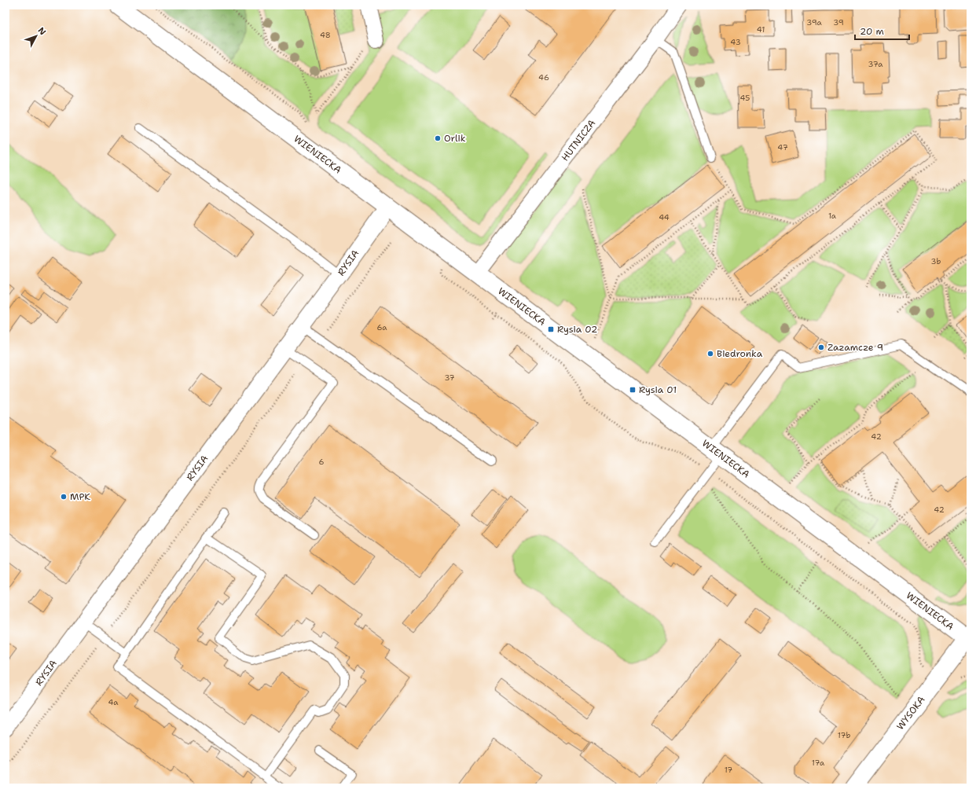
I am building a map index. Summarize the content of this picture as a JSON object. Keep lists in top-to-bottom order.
{
  "streets": {
    "street": [
      "HUTNICZA",
      "WIENIECKA",
      "RYSIA",
      "WYSOKA"
    ]
  },
  "crossings": [
    ["HUTNICZA", "WIENIECKA"],
    ["WIENIECKA", "RYSIA"],
    ["WIENIECKA", "WYSOKA"]
  ],
  "places": {
    "other": [
      "Orlik",
      "Zazamcze 9",
      "Biedronka",
      "MPK"
    ],
    "transit": ["Rysia 02", "Rysia 01"]
  },
  "house_numbers": [
    "39a",
    "39",
    "41",
    "48",
    "43",
    "37a",
    "46",
    "45",
    "47",
    "1a",
    "44",
    "3b",
    "6a",
    "37",
    "42",
    "6",
    "42",
    "4a",
    "17b",
    "17a",
    "17"
  ],
  "scale_bar": "20 m",
  "north": "top right"
}
